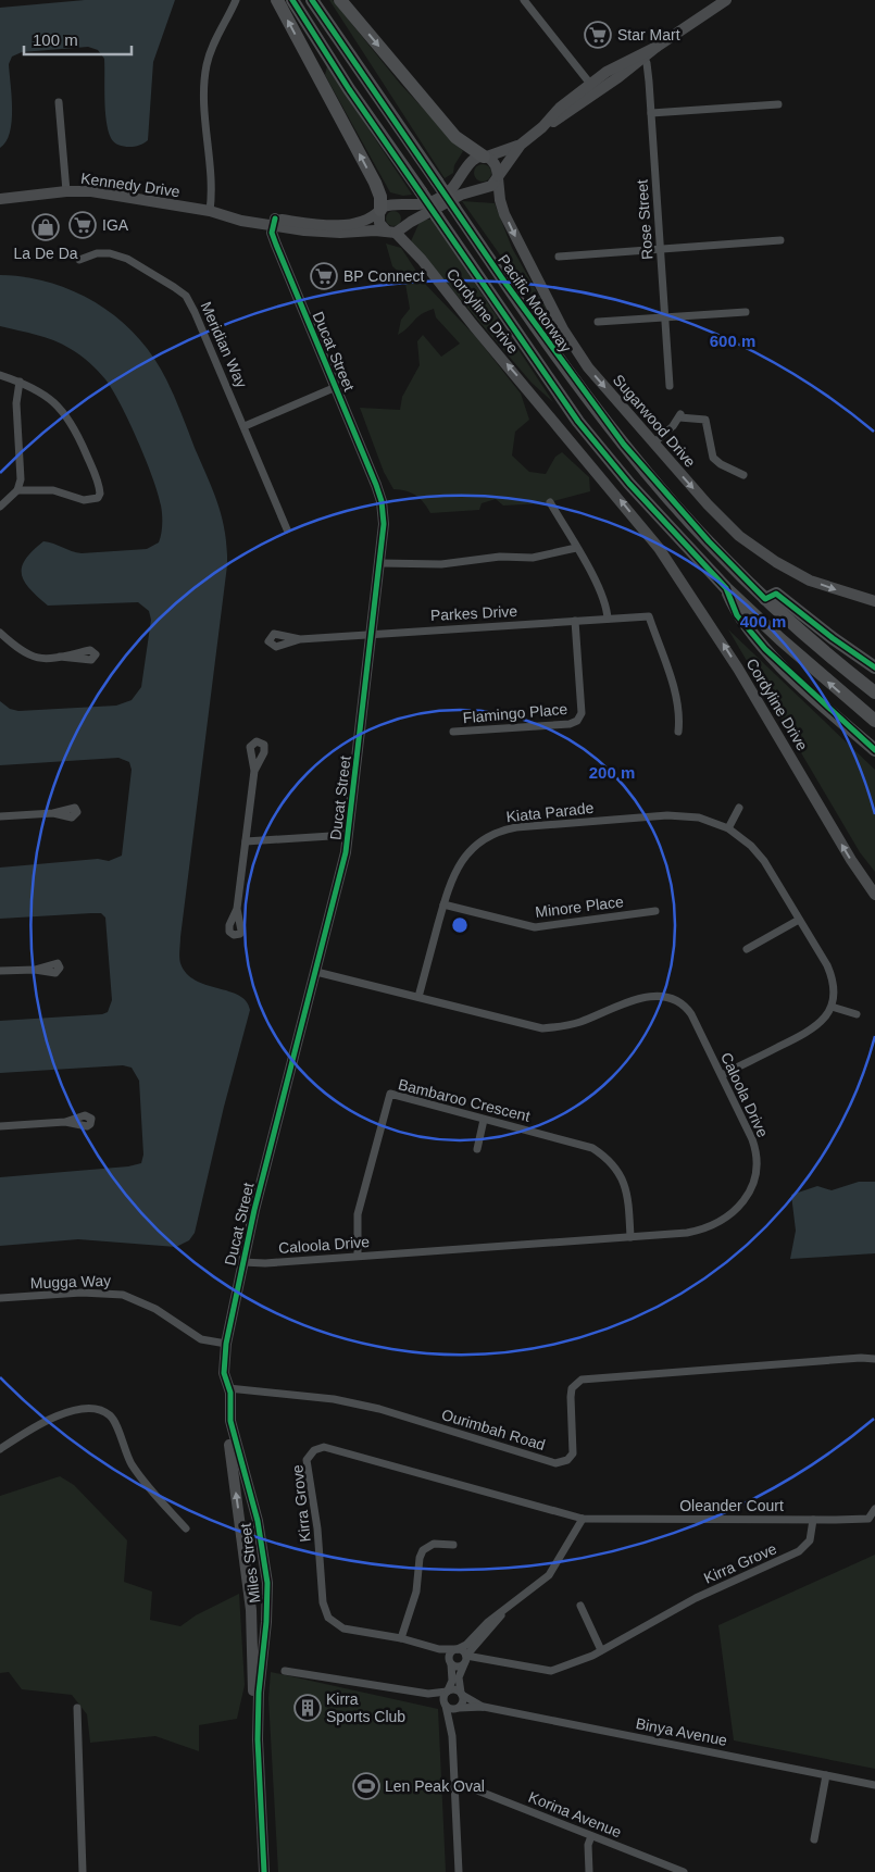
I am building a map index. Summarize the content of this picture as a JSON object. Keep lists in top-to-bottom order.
{
  "streets": {
    "highway": ["Pacific Motorway"],
    "street": [
      "Kennedy Drive",
      "Rose Street",
      "Cordyline Drive",
      "Meridian Way",
      "Ducat Street",
      "Sugarwood Drive",
      "Parkes Drive",
      "Flamingo Place",
      "Kiata Parade",
      "Minore Place",
      "Caloola Drive",
      "Bambaroo Crescent",
      "Mugga Way",
      "Ourimbah Road",
      "Kirra Grove",
      "Oleander Court",
      "Miles Street",
      "Binya Avenue",
      "Korina Avenue"
    ]
  },
  "crossings": [
    ["Kennedy Drive", "Cordyline Drive"],
    ["Kennedy Drive", "Ducat Street"],
    ["Ducat Street", "Parkes Drive"],
    ["Ducat Street", "Caloola Drive"],
    ["Ducat Street", "Mugga Way"],
    ["Ducat Street", "Ourimbah Road"],
    ["Ducat Street", "Miles Street"],
    ["Parkes Drive", "Flamingo Place"],
    ["Kiata Parade", "Minore Place"],
    ["Kiata Parade", "Caloola Drive"],
    ["Caloola Drive", "Bambaroo Crescent"],
    ["Ourimbah Road", "Miles Street"],
    ["Kirra Grove", "Oleander Court"]
  ],
  "one_way": ["Cordyline Drive", "Sugarwood Drive"],
  "places": {
    "supermarket": ["Star Mart", "IGA", "BP Connect"],
    "shop": ["La De Da"],
    "building": ["Kirra Sports Club"],
    "sports": ["Len Peak Oval"]
  },
  "scale_bar": "100 m",
  "rings": ["600 m", "400 m", "200 m"]
}
